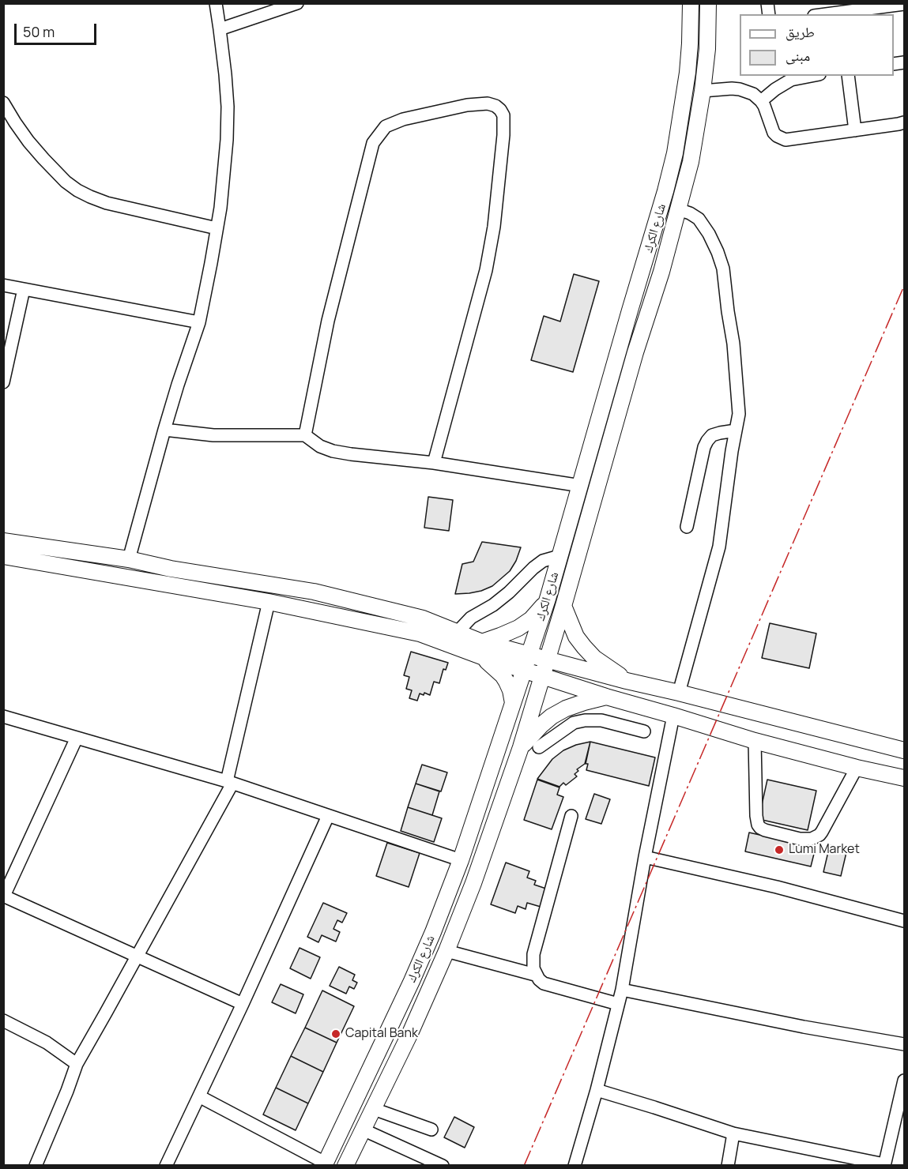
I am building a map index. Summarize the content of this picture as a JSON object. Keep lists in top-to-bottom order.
{
  "streets": {
    "main road": ["شارع الكرك"]
  },
  "places": ["Lumi Market", "Capital Bank"],
  "legend": ["طريق", "مبنى"],
  "scale_bar": "50 m"
}
